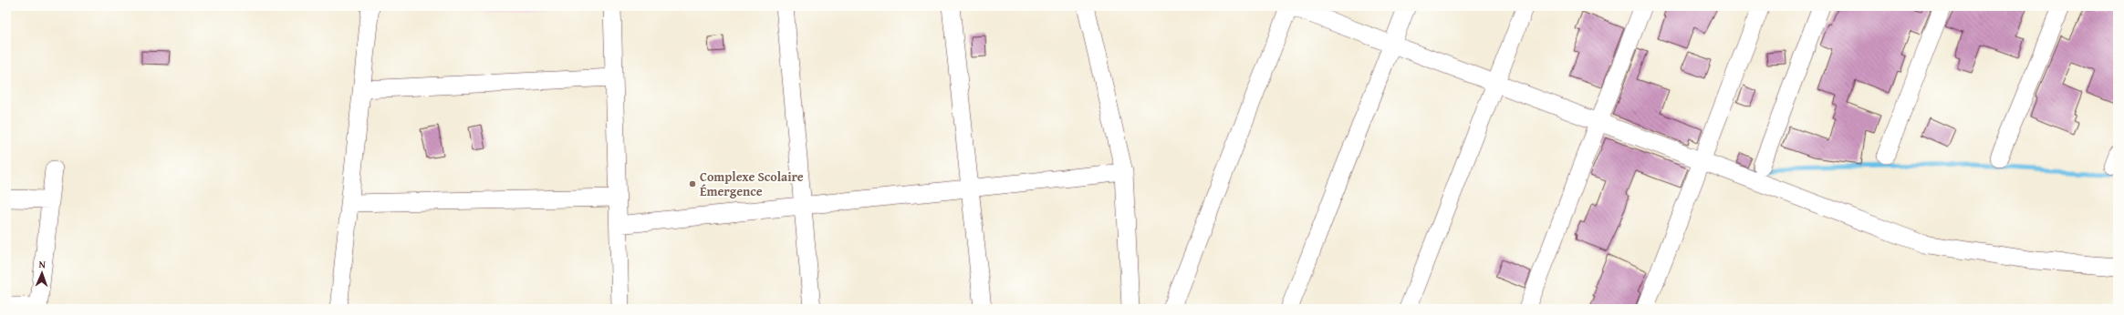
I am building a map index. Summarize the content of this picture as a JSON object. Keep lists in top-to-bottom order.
{
  "places": ["Complexe Scolaire Émergence"],
  "north": "top"
}
